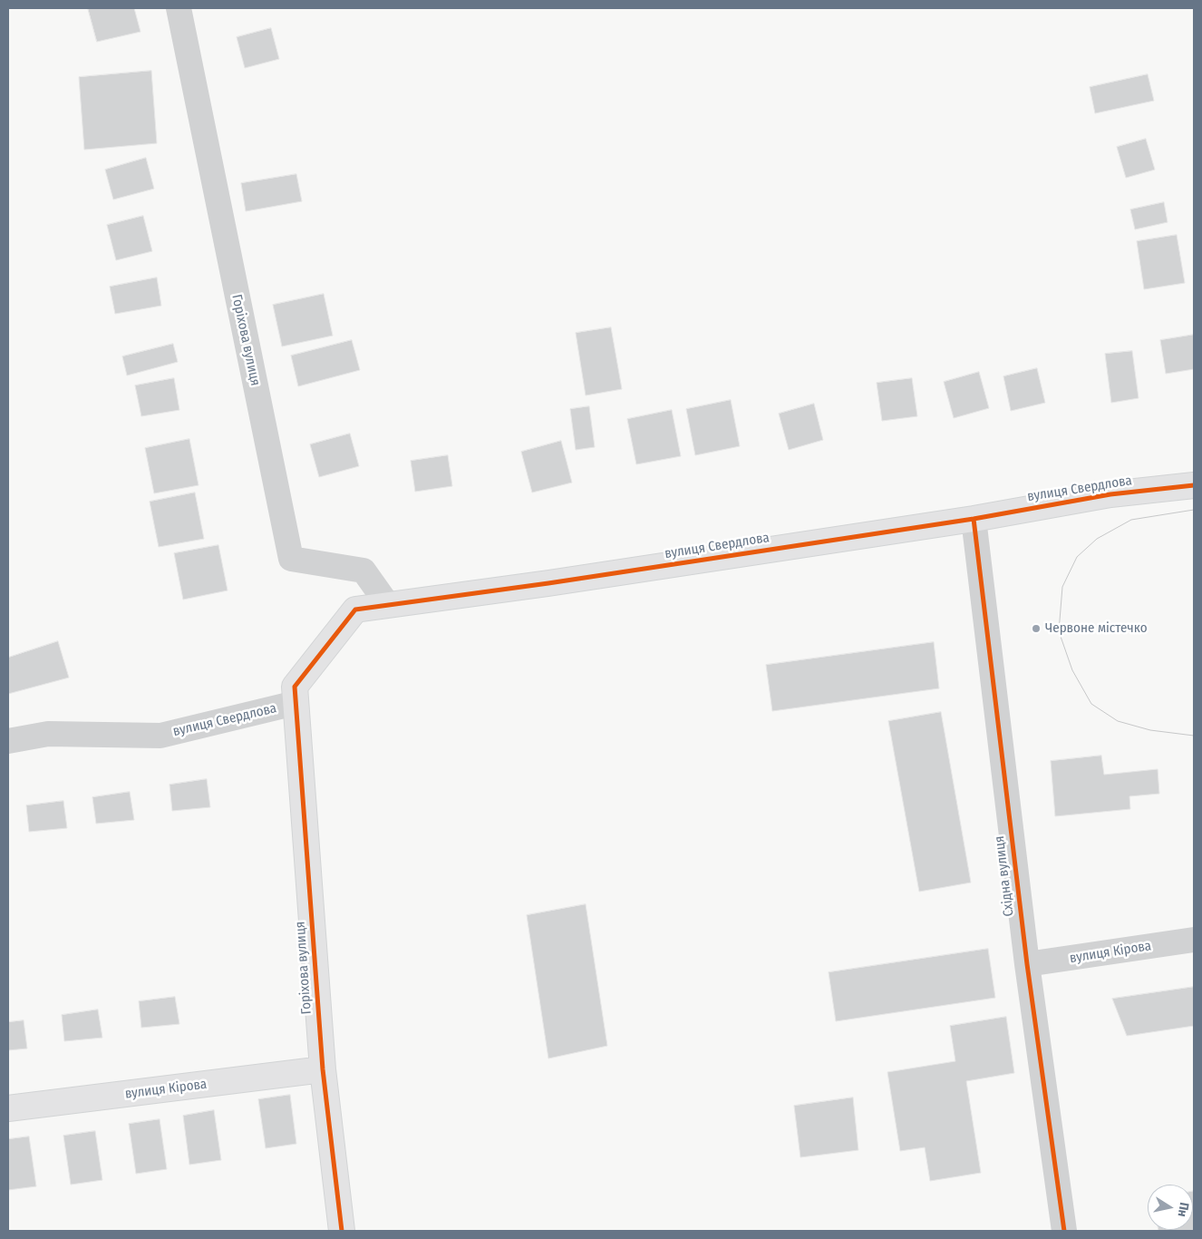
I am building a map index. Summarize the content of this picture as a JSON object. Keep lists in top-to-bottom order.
{
  "streets": {
    "street": [
      "Горіхова вулиця",
      "вулиця Свердлова",
      "Східна вулиця",
      "вулиця Кірова"
    ]
  },
  "crossings": [
    ["Горіхова вулиця", "вулиця Свердлова"],
    ["Горіхова вулиця", "вулиця Кірова"],
    ["вулиця Свердлова", "Східна вулиця"],
    ["Східна вулиця", "вулиця Кірова"]
  ],
  "places": ["Червоне містечко"],
  "north": "right"
}
